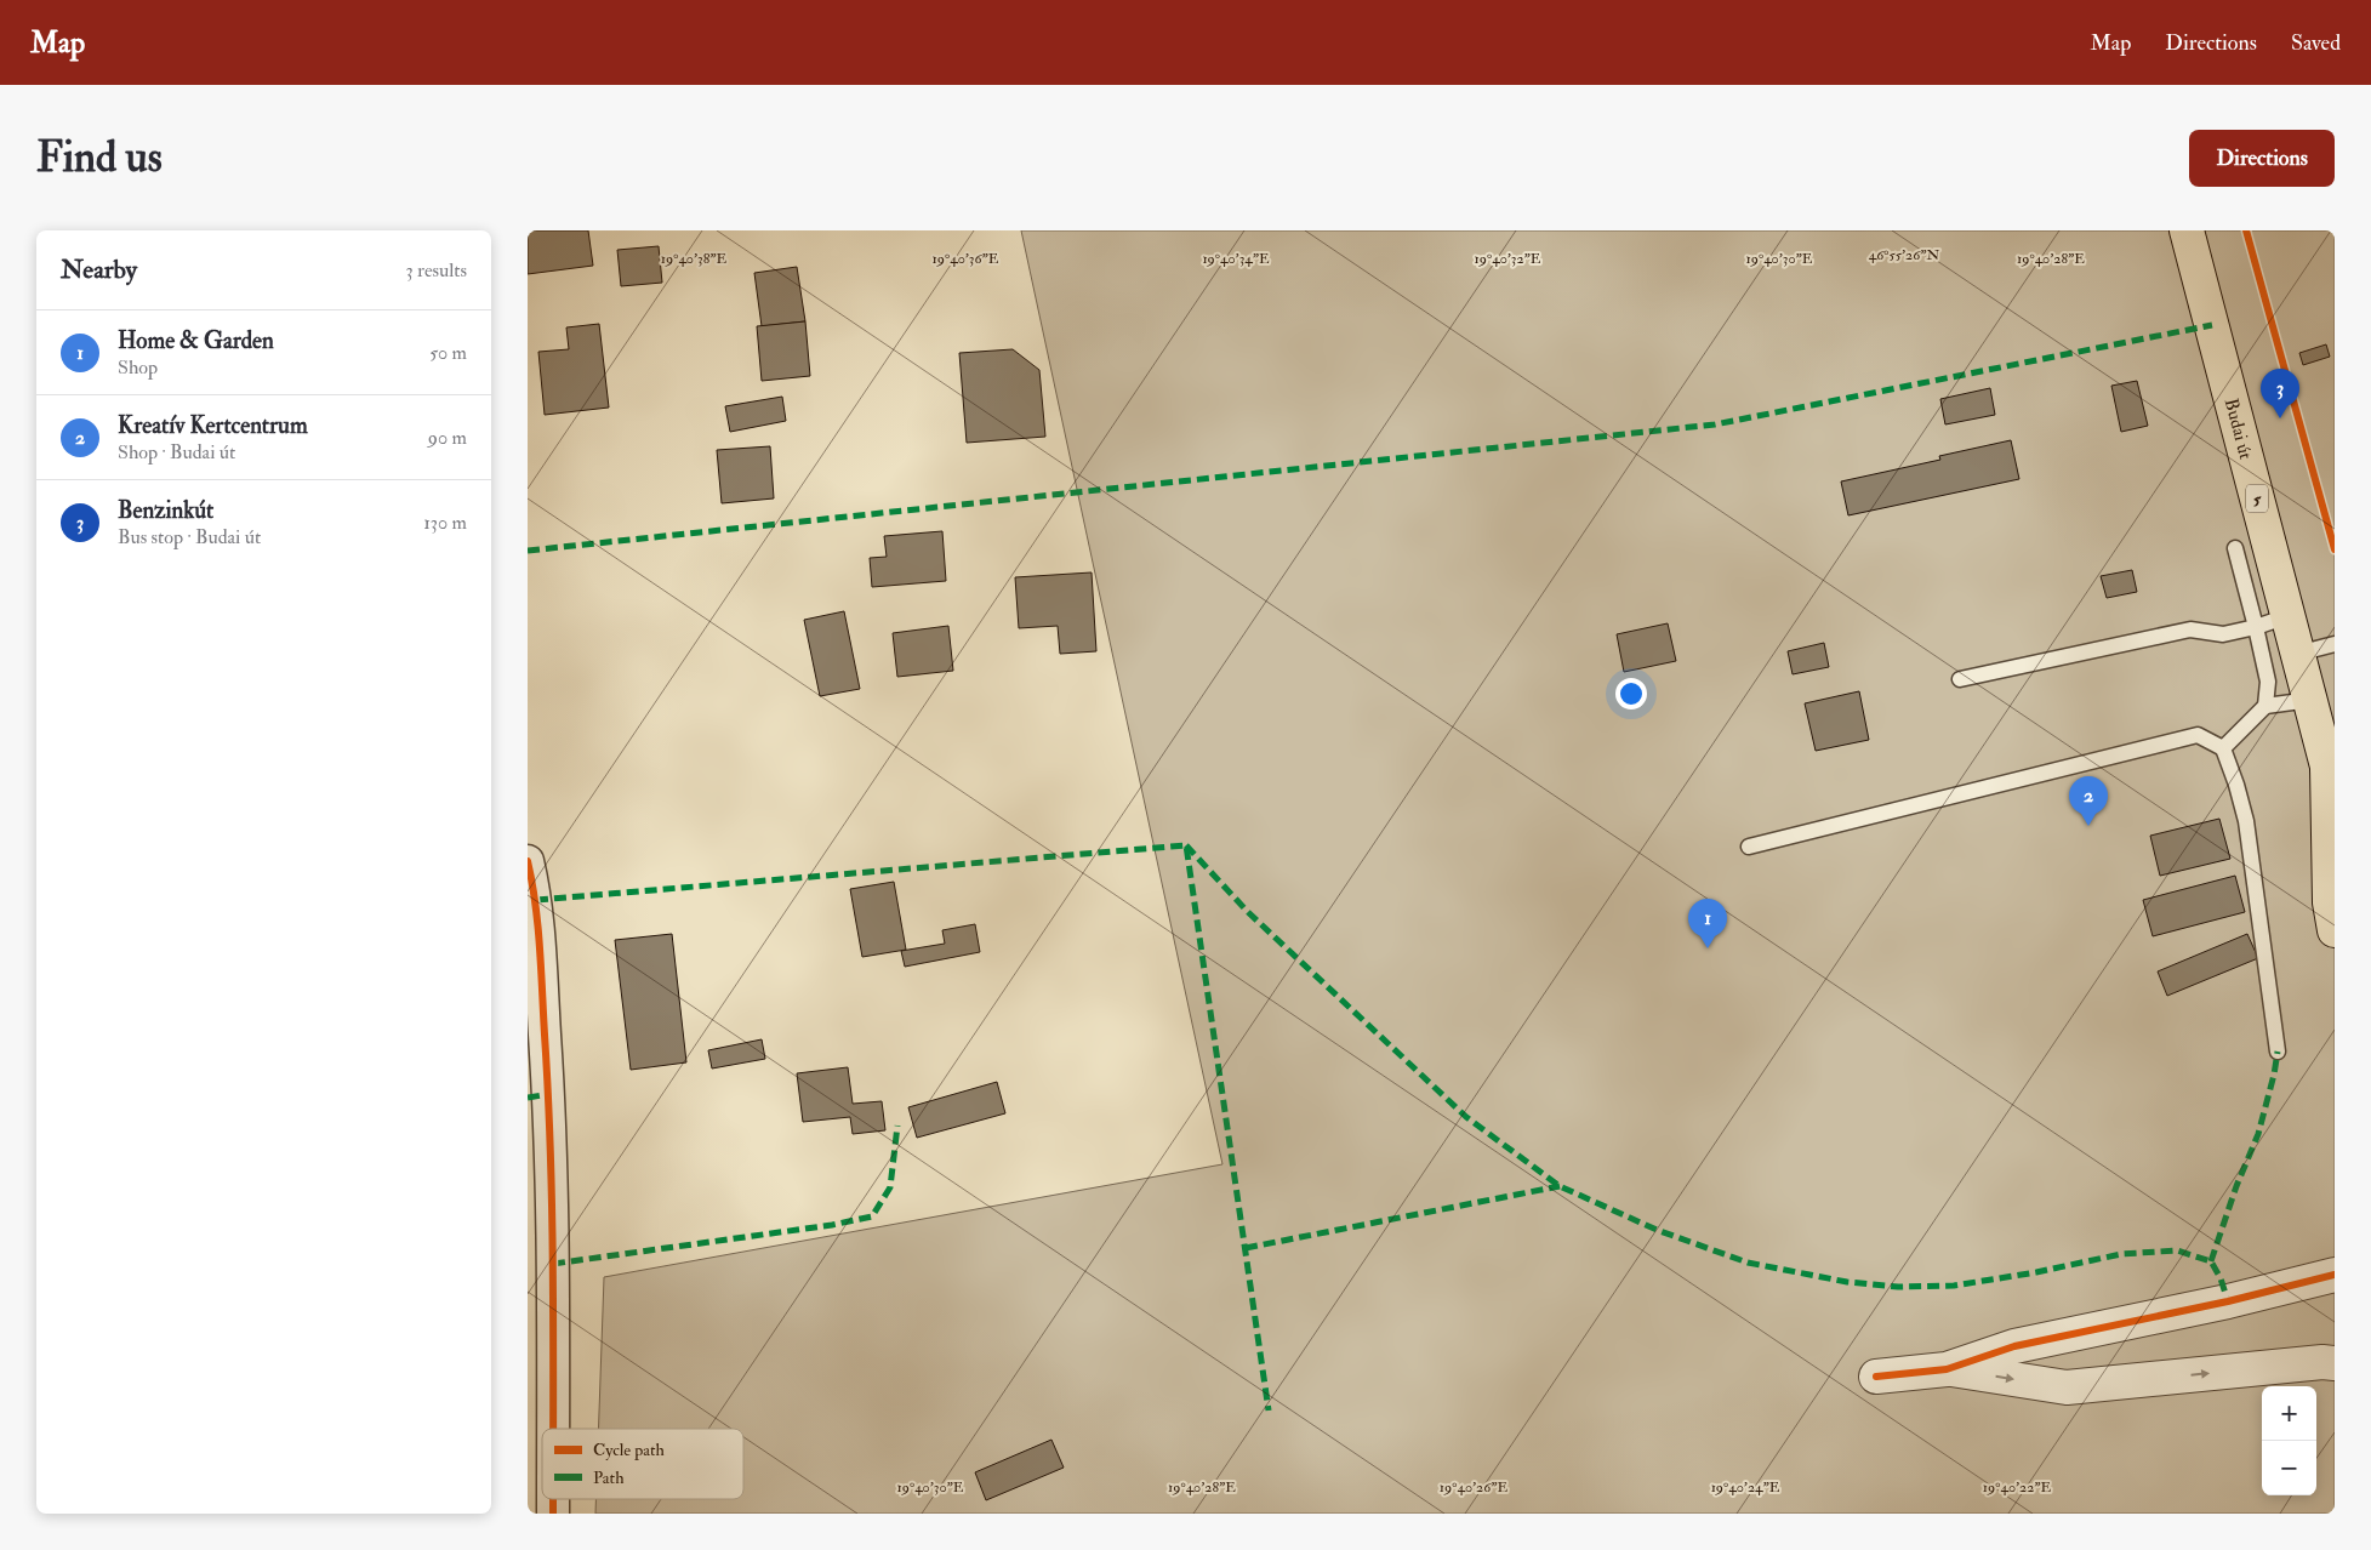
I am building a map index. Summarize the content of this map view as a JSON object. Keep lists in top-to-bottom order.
{
  "streets": {
    "main road": ["Budai út", "5"]
  },
  "legend": ["Cycle path", "Path"],
  "page": {
    "header": "Map",
    "nav": ["Map", "Directions", "Saved"],
    "buttons": "Directions",
    "title": "Find us",
    "heading": ["Nearby", "3 results"],
    "list": [
      {
        "mark": "1",
        "name": "Home & Garden",
        "note": "Shop",
        "value": "50 m"
      },
      {
        "mark": "2",
        "name": "Kreatív Kertcentrum",
        "note": "Shop · Budai út",
        "value": "90 m"
      },
      {
        "mark": "3",
        "name": "Benzinkút",
        "note": "Bus stop · Budai út",
        "value": "130 m"
      }
    ],
    "pins": ["3", "2", "1"],
    "map_buttons": ["+", "−"]
  },
  "coordinates": [
    "46°55'26\"N",
    "19°40'38\"E",
    "19°40'36\"E",
    "19°40'34\"E",
    "19°40'32\"E",
    "19°40'30\"E",
    "19°40'28\"E",
    "19°40'26\"E",
    "19°40'24\"E",
    "19°40'22\"E"
  ]
}
